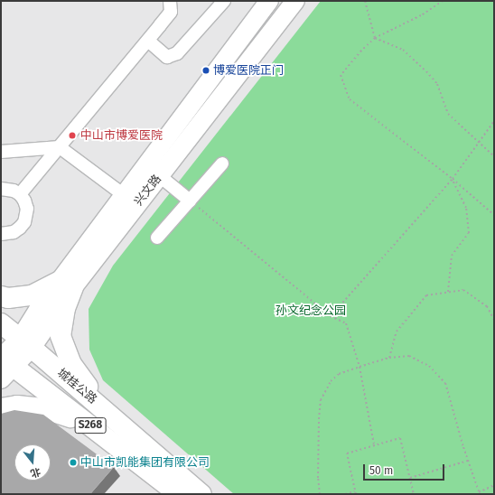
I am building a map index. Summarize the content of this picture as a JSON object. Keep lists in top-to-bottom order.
{
  "streets": {
    "main road": ["兴文路", "城桂公路", "S268"]
  },
  "crossings": [
    ["兴文路", "城桂公路"]
  ],
  "parks": ["孙文纪念公园"],
  "places": ["博爱医院正门", "中山市博爱医院", "中山市凯能集团有限公司"],
  "scale_bar": "50 m",
  "north": "bottom"
}
